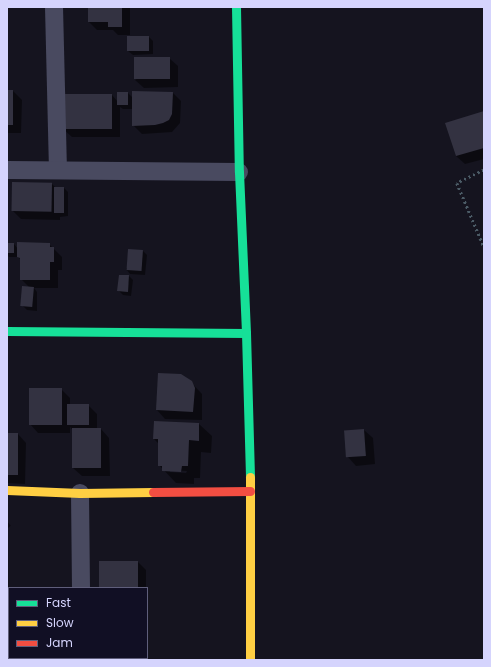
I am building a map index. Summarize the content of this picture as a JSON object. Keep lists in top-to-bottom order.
{
  "legend": ["Fast", "Slow", "Jam"]
}
